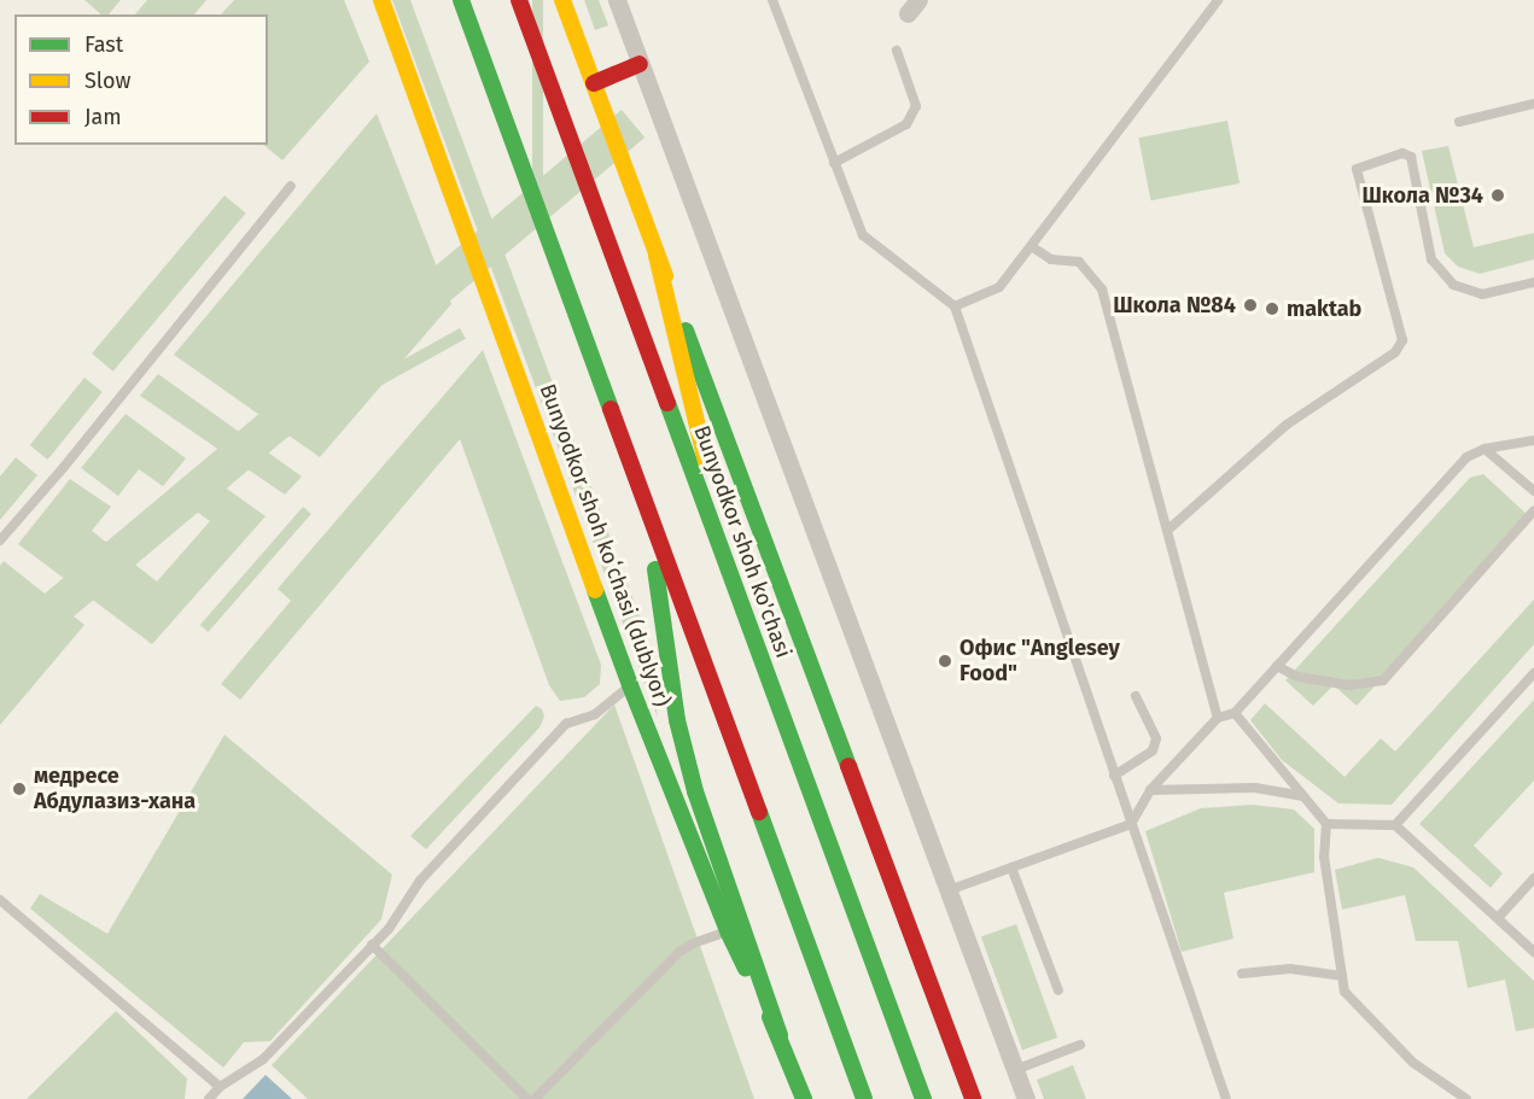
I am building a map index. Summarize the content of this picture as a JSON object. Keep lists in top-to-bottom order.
{
  "streets": {
    "main road": ["Bunyodkor shoh ko'chasi", "Bunyodkor shoh koʻchasi (dublyor)"]
  },
  "places": [
    "Школа №34",
    "Школа №84",
    "maktab",
    "Офис \"Anglesey Food\"",
    "медресе Абдулазиз-хана"
  ],
  "legend": ["Fast", "Slow", "Jam"]
}
